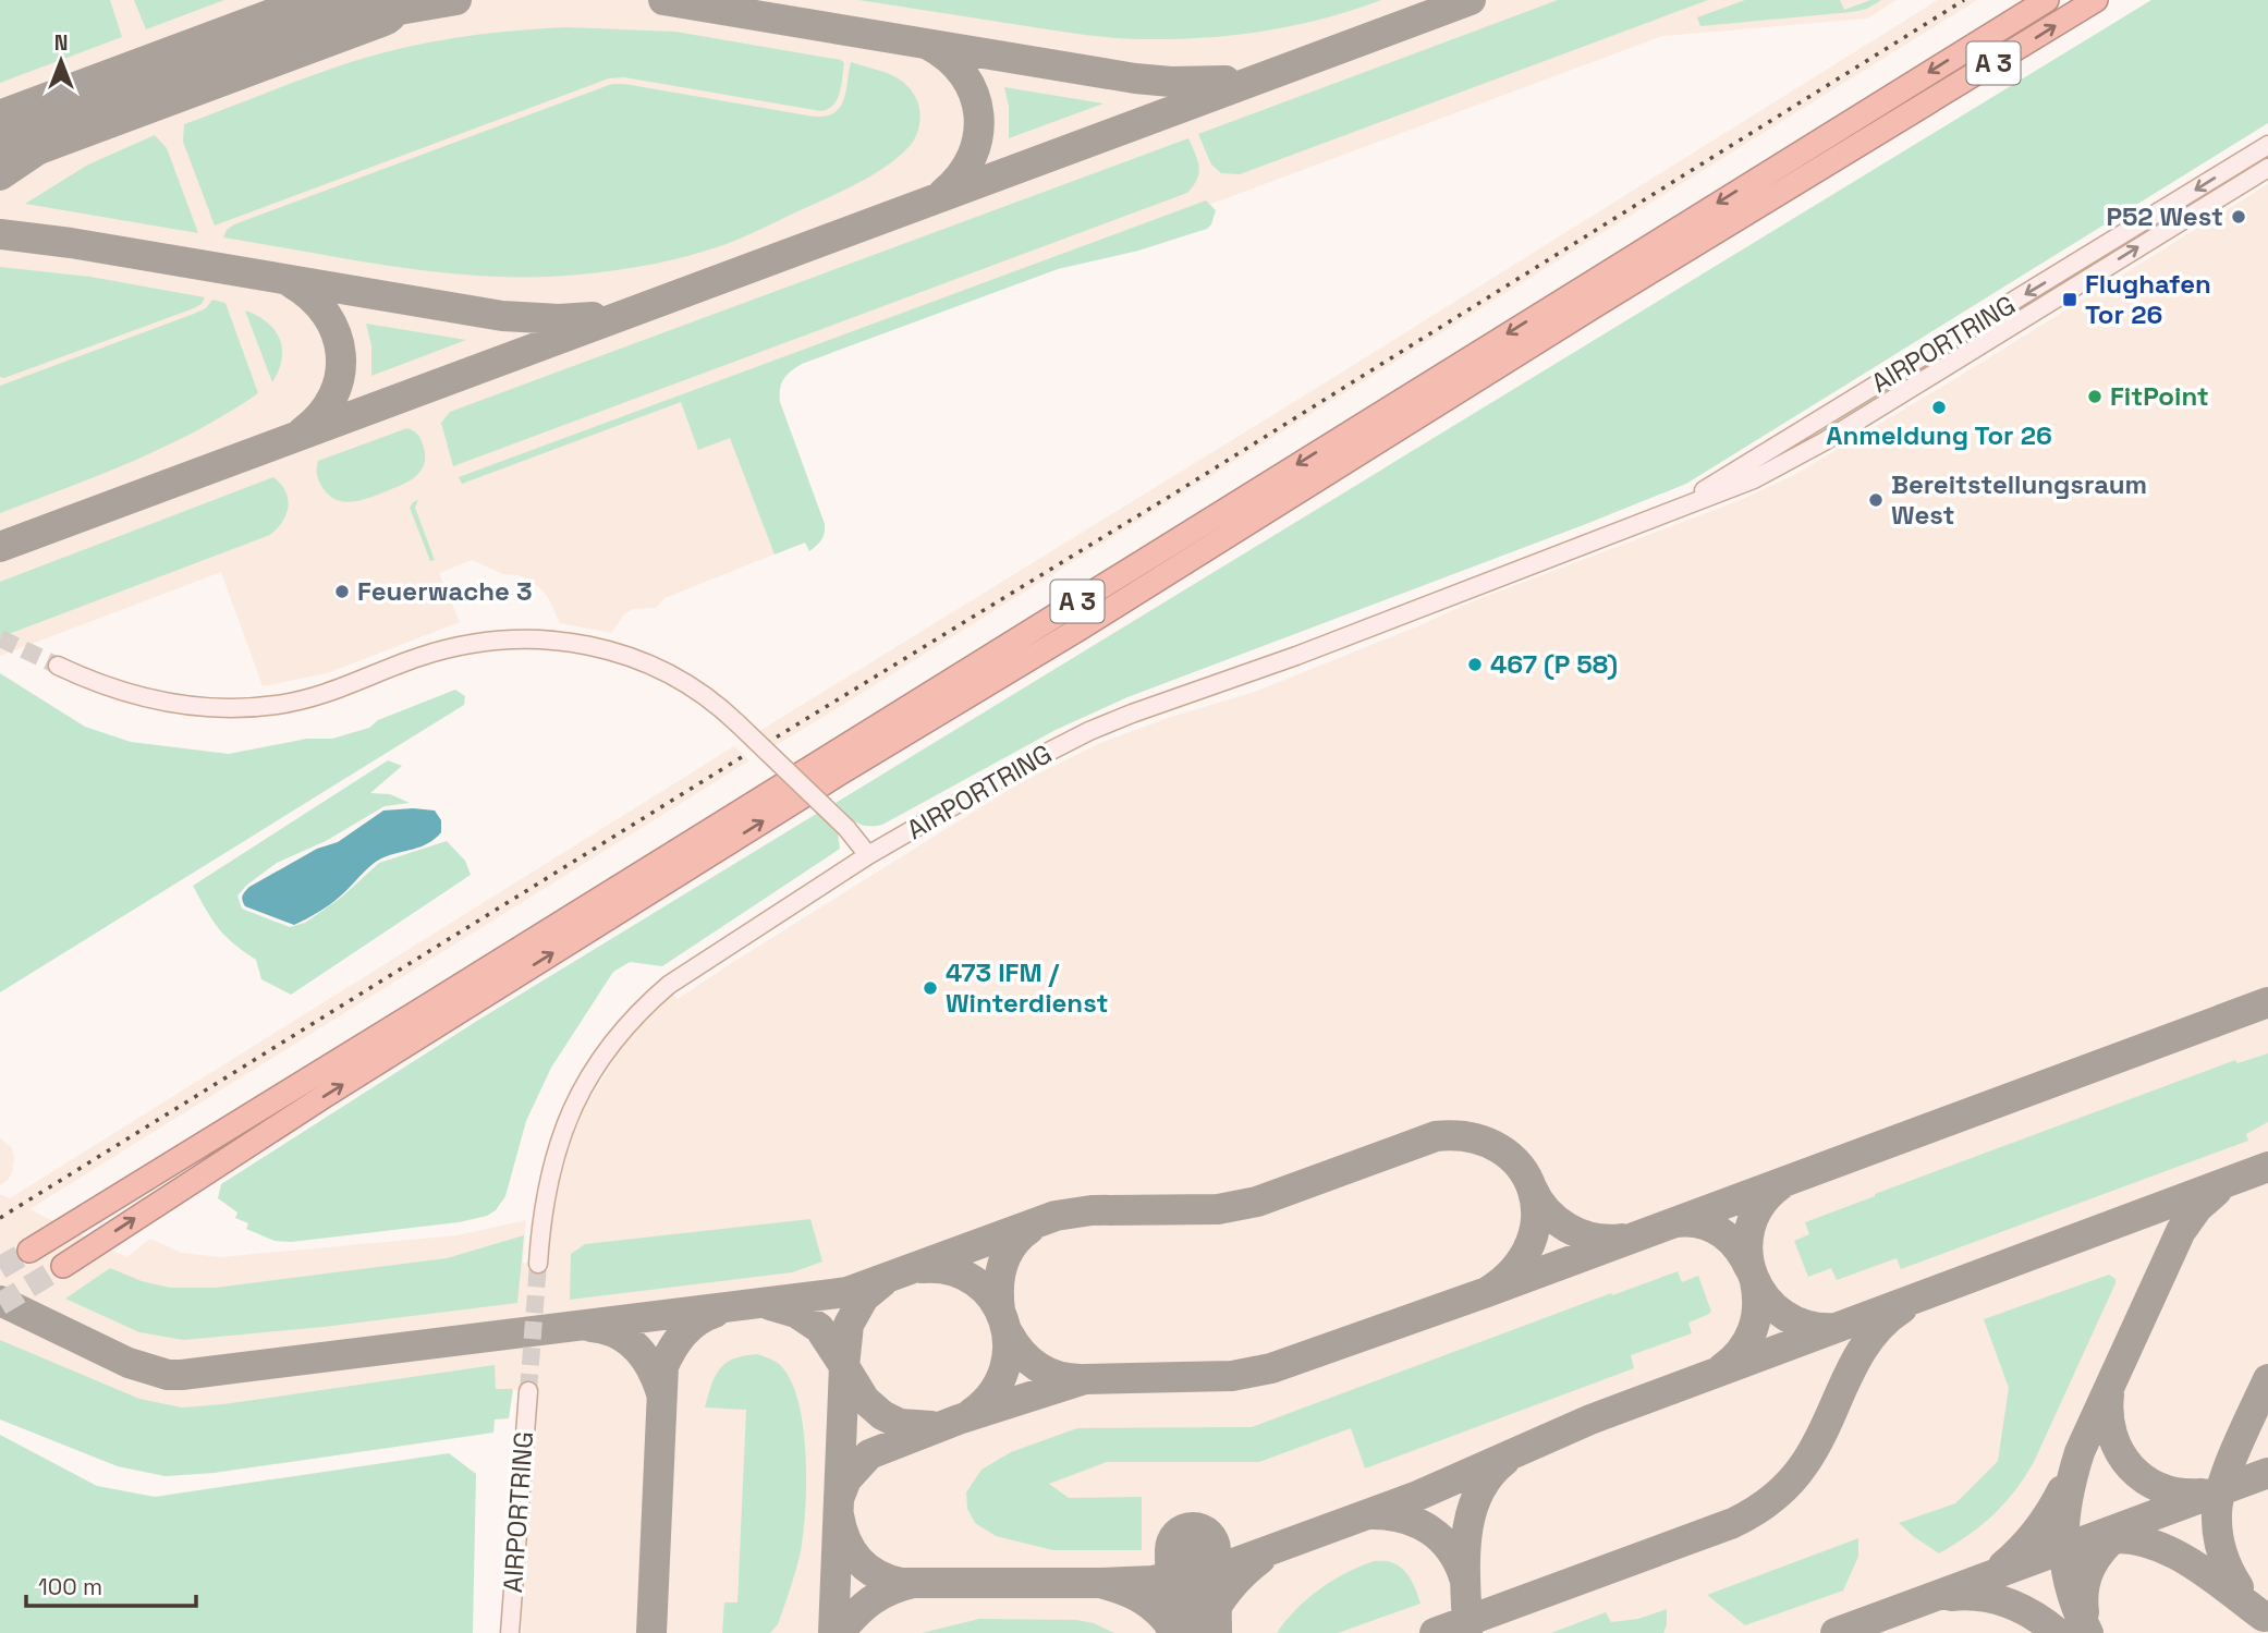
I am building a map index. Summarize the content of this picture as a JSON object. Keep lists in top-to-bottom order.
{
  "streets": {
    "highway": ["A 3"],
    "street": ["AIRPORTRING"]
  },
  "places": {
    "other": [
      "P52 West",
      "FitPoint",
      "Anmeldung Tor 26",
      "Bereitstellungsraum West",
      "Feuerwache 3",
      "467 (P 58)",
      "473 IFM / Winterdienst"
    ],
    "transit": ["Flughafen Tor 26"]
  },
  "scale_bar": "100 m",
  "north": "top"
}
